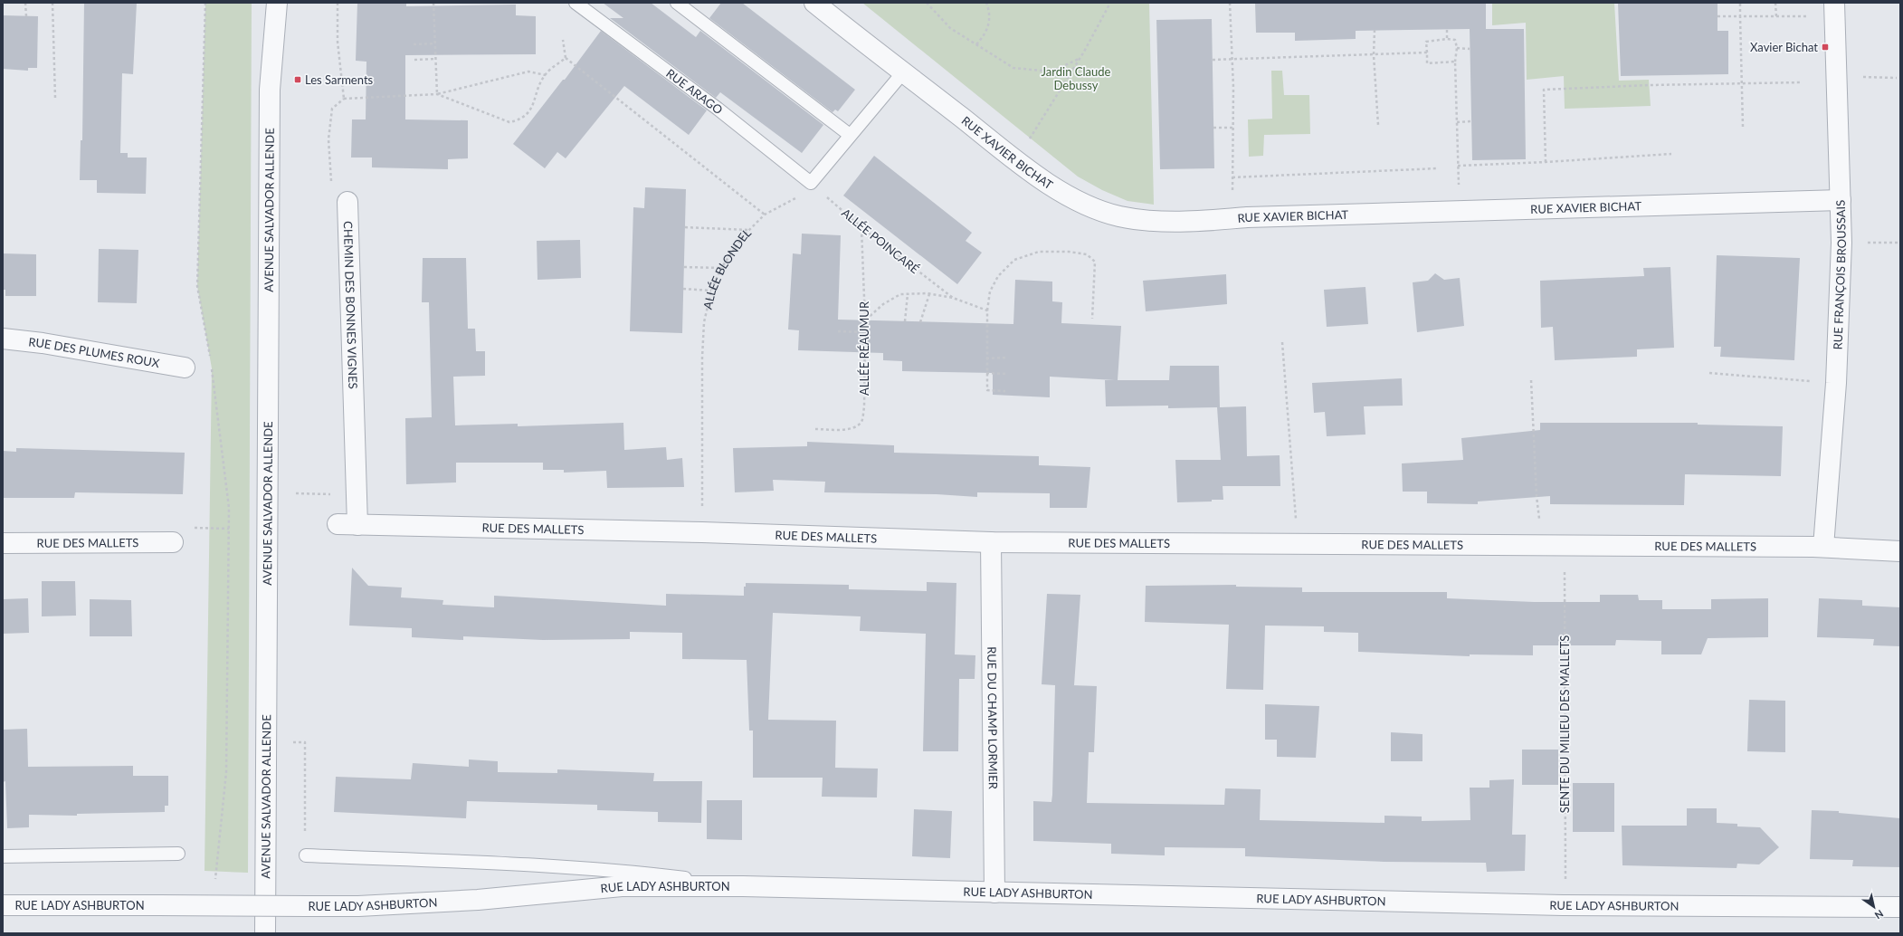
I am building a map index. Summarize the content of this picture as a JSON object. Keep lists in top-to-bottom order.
{
  "streets": {
    "street": [
      "RUE XAVIER BICHAT",
      "AVENUE SALVADOR ALLENDE",
      "RUE FRANÇOIS BROUSSAIS",
      "CHEMIN DES BONNES VIGNES",
      "RUE DES PLUMES ROUX",
      "RUE DES MALLETS",
      "RUE DU CHAMP LORMIER",
      "RUE LADY ASHBURTON"
    ],
    "lane": ["RUE ARAGO"],
    "path": [
      "ALLÉE POINCARÉ",
      "ALLÉE BLONDEL",
      "ALLÉE RÉAUMUR",
      "SENTE DU MILIEU DES MALLETS"
    ]
  },
  "crossings": [
    ["RUE ARAGO", "ALLÉE POINCARÉ"],
    ["RUE ARAGO", "ALLÉE BLONDEL"],
    ["RUE XAVIER BICHAT", "RUE FRANÇOIS BROUSSAIS"],
    ["ALLÉE POINCARÉ", "ALLÉE BLONDEL"],
    ["ALLÉE POINCARÉ", "ALLÉE RÉAUMUR"],
    ["ALLÉE BLONDEL", "RUE DES MALLETS"],
    ["RUE FRANÇOIS BROUSSAIS", "RUE DES MALLETS"],
    ["CHEMIN DES BONNES VIGNES", "RUE DES MALLETS"],
    ["RUE DES MALLETS", "RUE DU CHAMP LORMIER"],
    ["RUE DES MALLETS", "SENTE DU MILIEU DES MALLETS"],
    ["RUE DU CHAMP LORMIER", "RUE LADY ASHBURTON"],
    ["SENTE DU MILIEU DES MALLETS", "RUE LADY ASHBURTON"]
  ],
  "parks": ["Jardin Claude Debussy"],
  "places": {
    "transit": ["Xavier Bichat", "Les Sarments"]
  },
  "north": "bottom right"
}
